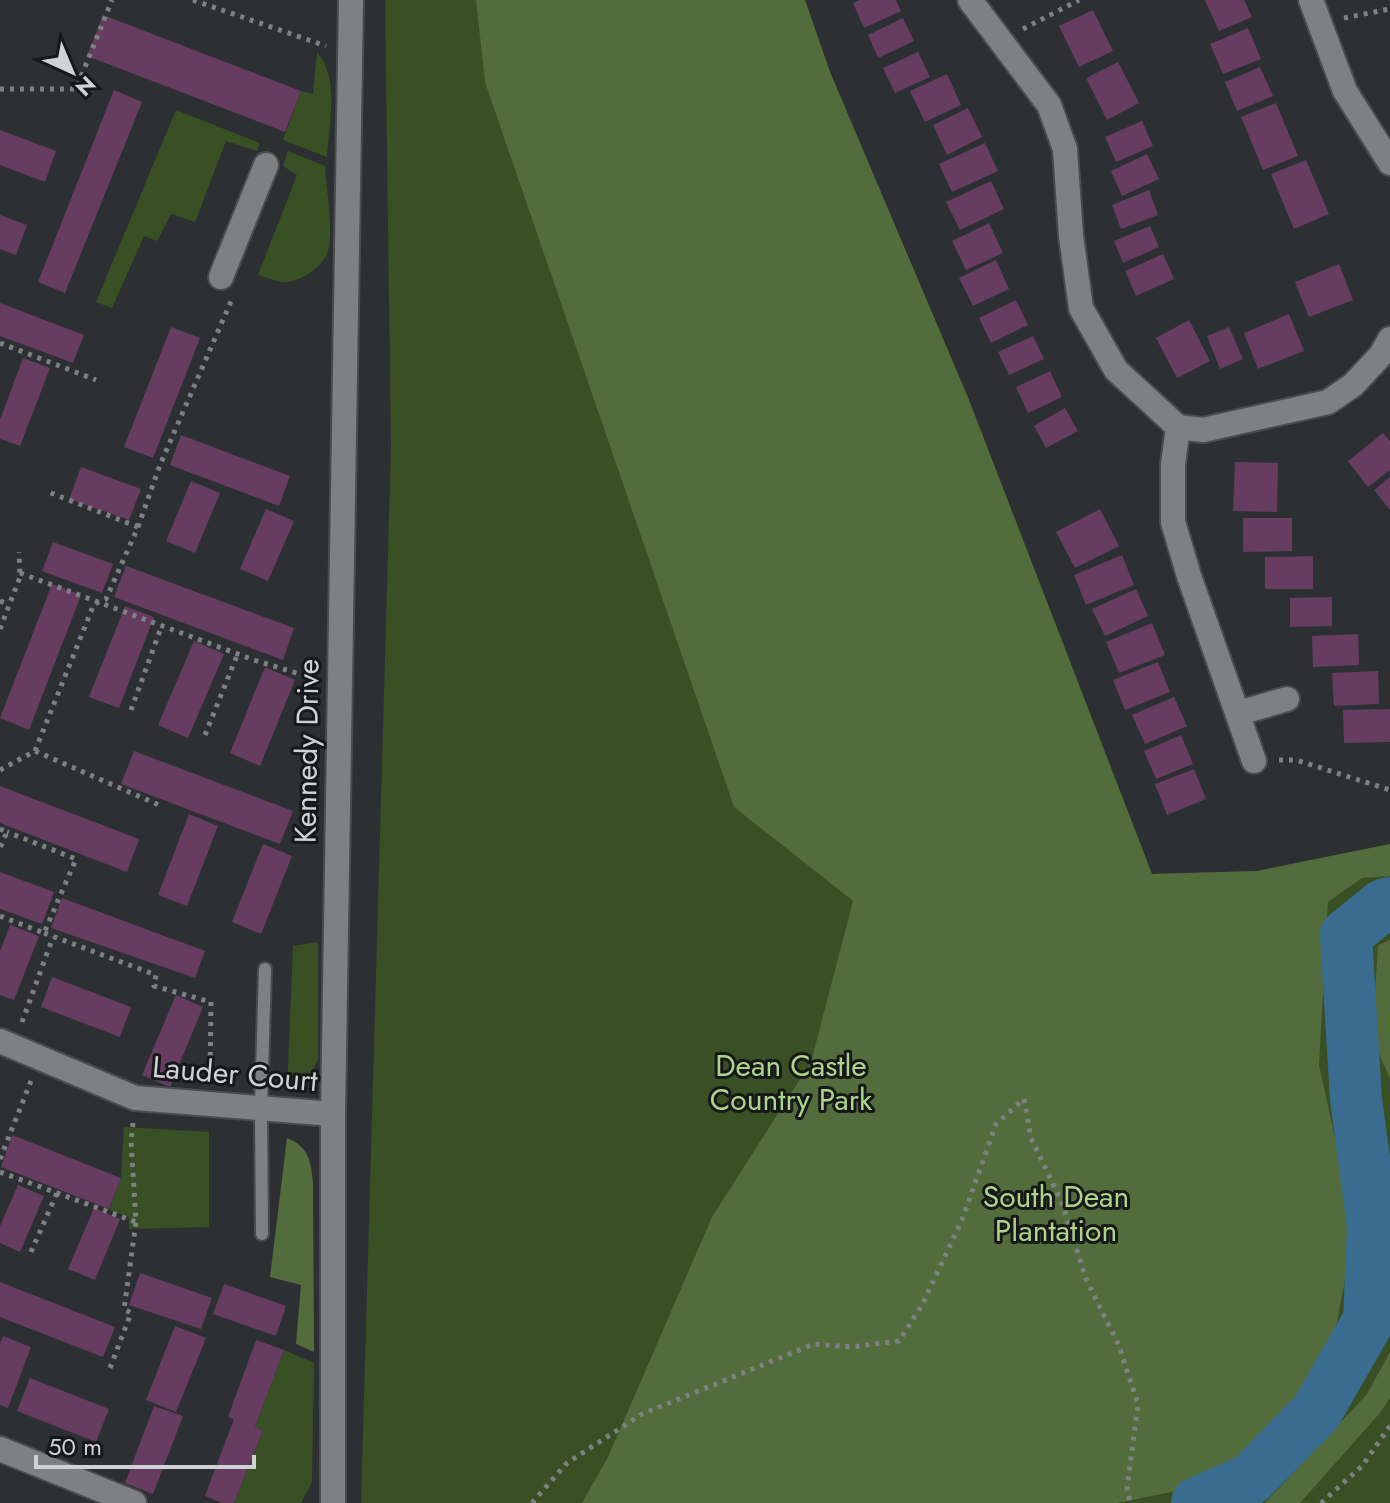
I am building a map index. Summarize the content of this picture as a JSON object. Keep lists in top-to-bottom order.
{
  "streets": {
    "street": ["Kennedy Drive", "Lauder Court"]
  },
  "crossings": [
    ["Kennedy Drive", "Lauder Court"]
  ],
  "parks": ["Dean Castle Country Park", "South Dean Plantation"],
  "scale_bar": "50 m",
  "north": "bottom right"
}
